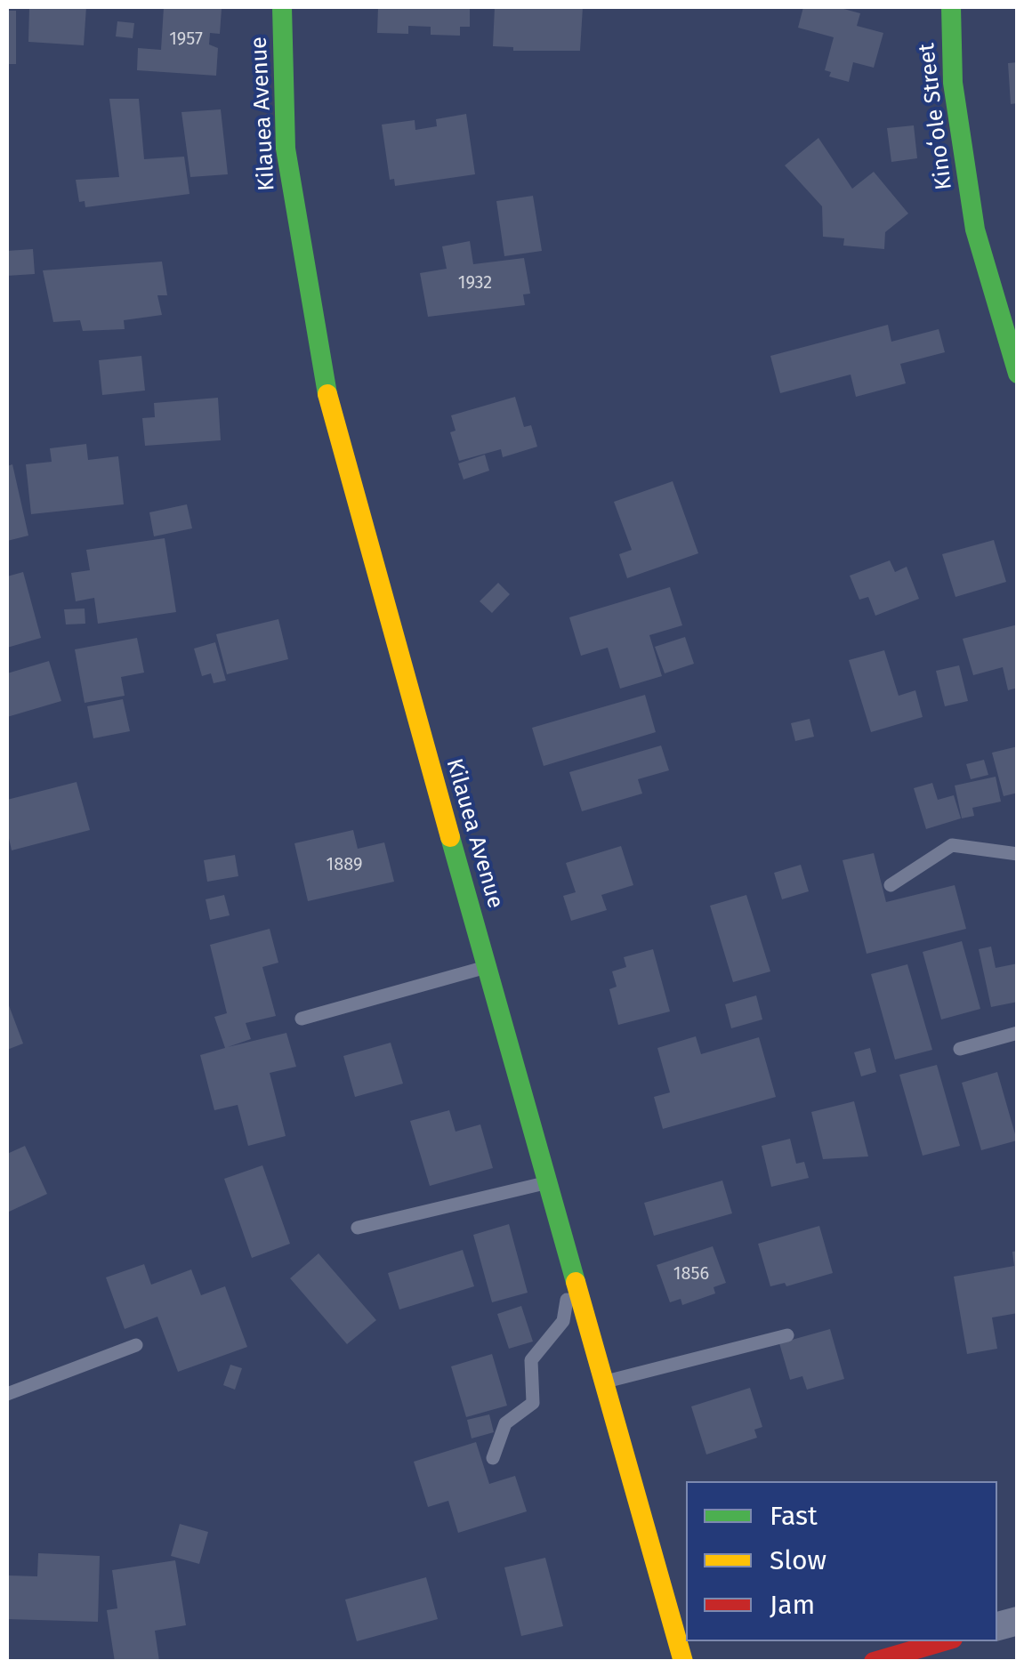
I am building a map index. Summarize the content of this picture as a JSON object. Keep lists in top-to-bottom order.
{
  "streets": {
    "street": ["Kilauea Avenue", "Kinoʻole Street"]
  },
  "house_numbers": [
    "1957",
    "1932",
    "1889",
    "1856"
  ],
  "legend": ["Fast", "Slow", "Jam"]
}
